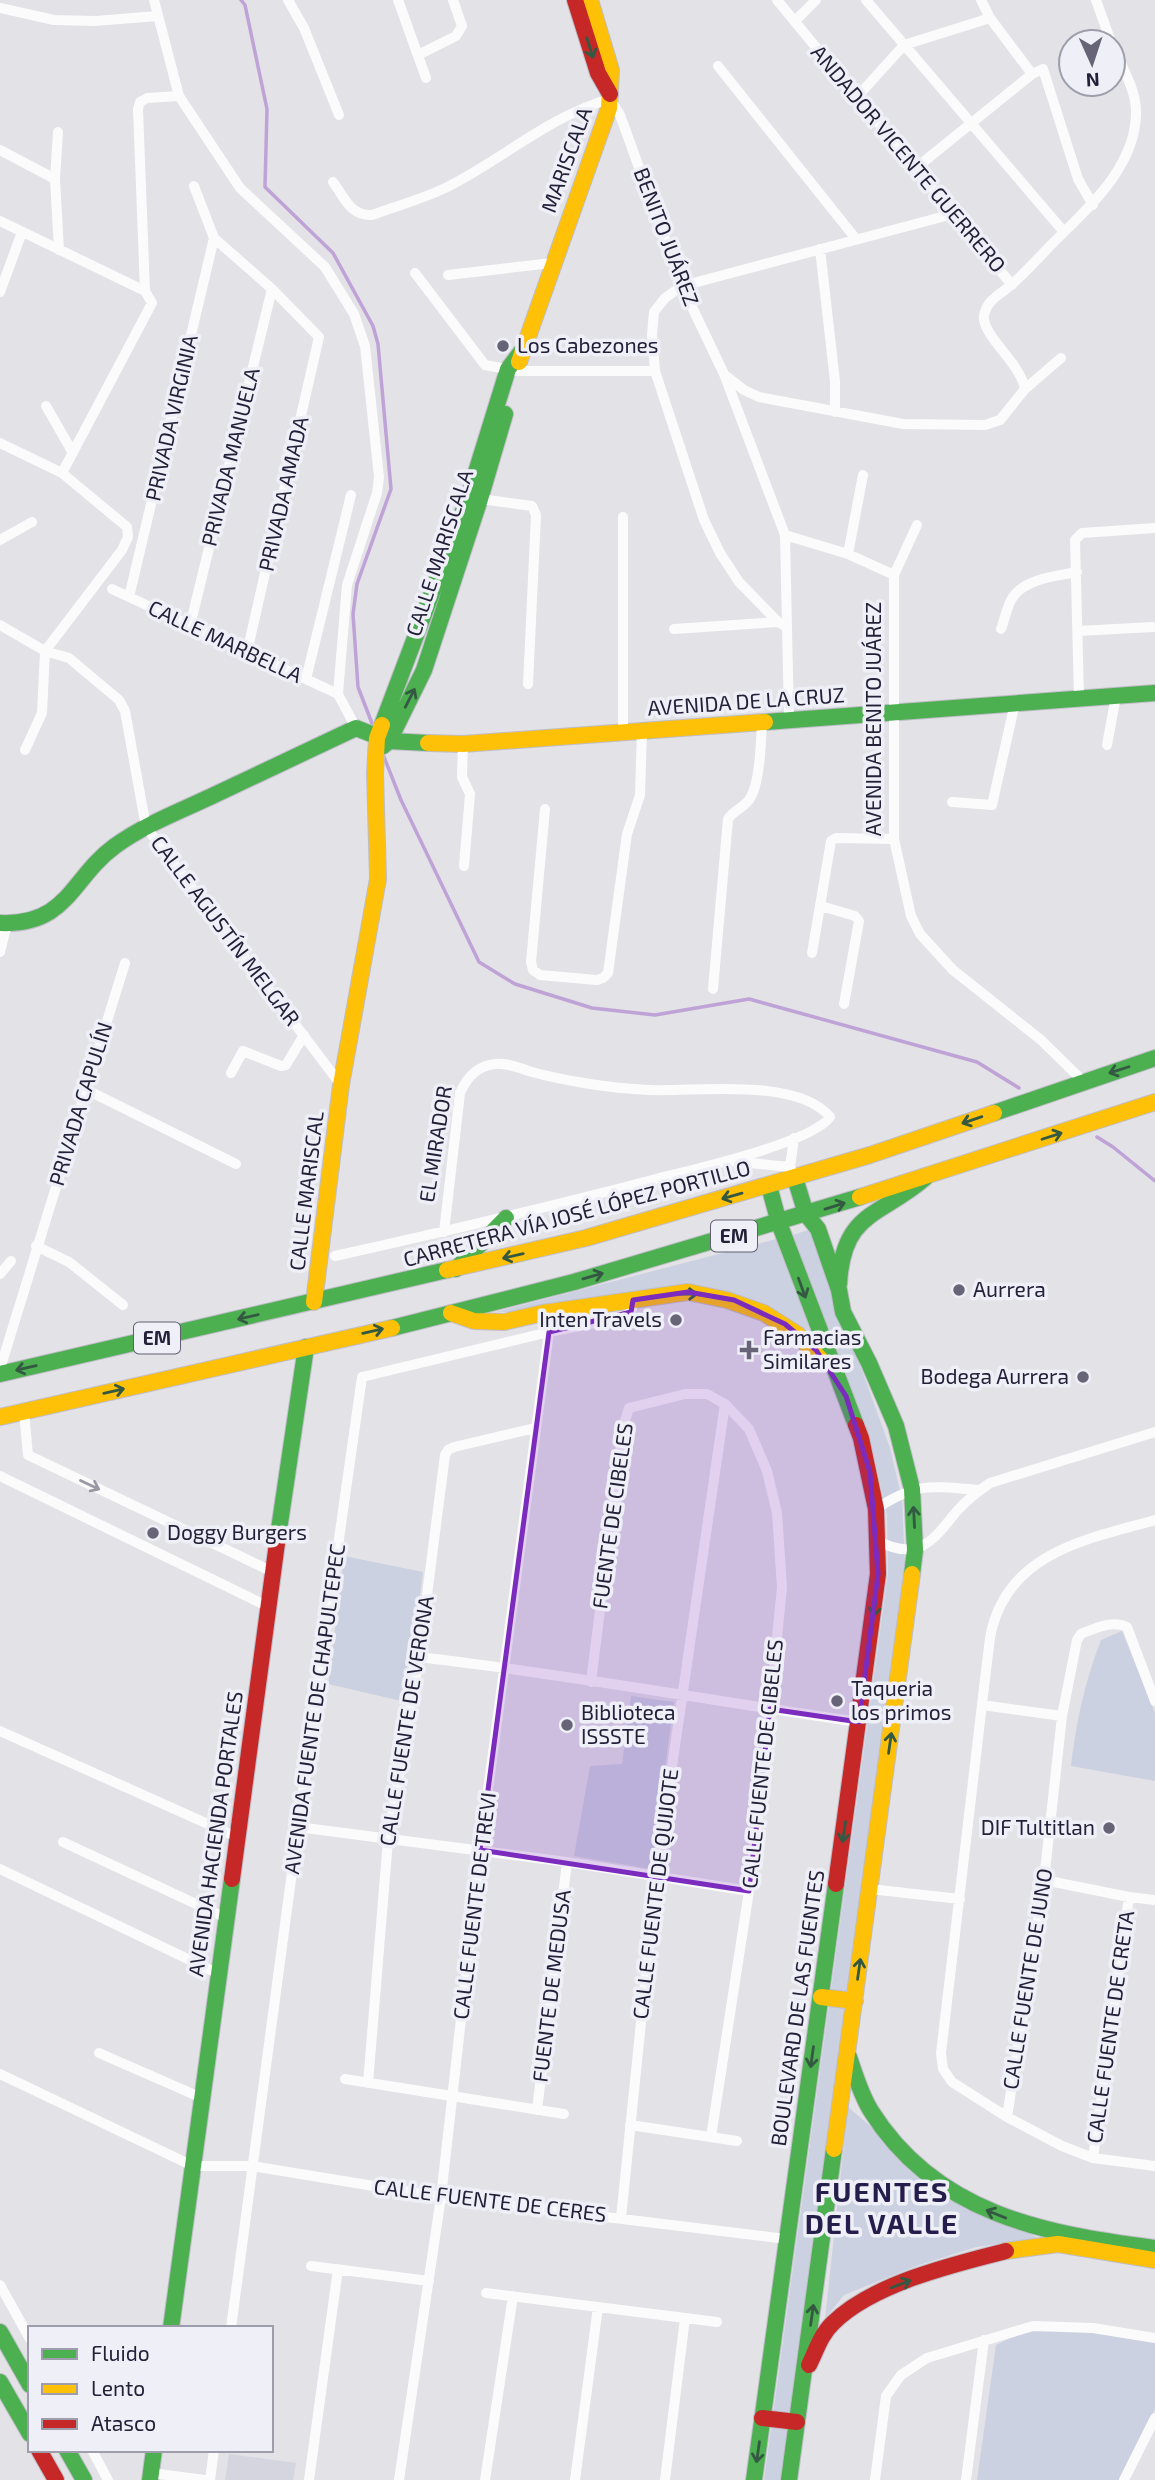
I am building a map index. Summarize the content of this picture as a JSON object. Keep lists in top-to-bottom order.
{
  "streets": {
    "main road": [
      "MARISCALA",
      "CALLE MARISCALA",
      "AVENIDA DE LA CRUZ",
      "CALLE MARISCAL",
      "CARRETERA VÍA JOSÉ LÓPEZ PORTILLO",
      "EM",
      "AVENIDA HACIENDA PORTALES",
      "BOULEVARD DE LAS FUENTES"
    ],
    "street": [
      "ANDADOR VICENTE GUERRERO",
      "BENITO JUÁREZ",
      "PRIVADA VIRGINIA",
      "PRIVADA MANUELA",
      "PRIVADA AMADA",
      "CALLE MARBELLA",
      "AVENIDA BENITO JUÁREZ",
      "CALLE AGUSTÍN MELGAR",
      "PRIVADA CAPULÍN",
      "EL MIRADOR",
      "FUENTE DE CIBELES",
      "AVENIDA FUENTE DE CHAPULTEPEC",
      "CALLE FUENTE DE VERONA",
      "CALLE FUENTE DE CIBELES",
      "CALLE FUENTE DE QUIJOTE",
      "CALLE FUENTE DE TREVI",
      "CALLE FUENTE DE JUNO",
      "FUENTE DE MEDUSA",
      "CALLE FUENTE DE CRETA",
      "CALLE FUENTE DE CERES"
    ]
  },
  "crossings": [
    ["MARISCALA", "BENITO JUÁREZ"],
    ["MARISCALA", "CALLE MARISCALA"],
    ["PRIVADA VIRGINIA", "CALLE MARBELLA"],
    ["PRIVADA MANUELA", "PRIVADA AMADA"],
    ["PRIVADA MANUELA", "CALLE MARBELLA"],
    ["PRIVADA AMADA", "CALLE MARBELLA"],
    ["CALLE MARISCALA", "AVENIDA DE LA CRUZ"],
    ["CALLE MARISCALA", "CALLE AGUSTÍN MELGAR"],
    ["CALLE MARISCALA", "CALLE MARISCAL"],
    ["AVENIDA DE LA CRUZ", "AVENIDA BENITO JUÁREZ"],
    ["AVENIDA BENITO JUÁREZ", "CARRETERA VÍA JOSÉ LÓPEZ PORTILLO"],
    ["CALLE AGUSTÍN MELGAR", "CALLE MARISCAL"],
    ["PRIVADA CAPULÍN", "CARRETERA VÍA JOSÉ LÓPEZ PORTILLO"],
    ["CALLE MARISCAL", "CARRETERA VÍA JOSÉ LÓPEZ PORTILLO"],
    ["EM", "AVENIDA HACIENDA PORTALES"],
    ["EM", "BOULEVARD DE LAS FUENTES"],
    ["FUENTE DE CIBELES", "CALLE FUENTE DE CIBELES"],
    ["FUENTE DE CIBELES", "CALLE FUENTE DE QUIJOTE"],
    ["AVENIDA FUENTE DE CHAPULTEPEC", "CALLE FUENTE DE TREVI"],
    ["AVENIDA FUENTE DE CHAPULTEPEC", "CALLE FUENTE DE CERES"],
    ["CALLE FUENTE DE VERONA", "CALLE FUENTE DE TREVI"],
    ["CALLE FUENTE DE CIBELES", "CALLE FUENTE DE QUIJOTE"],
    ["AVENIDA HACIENDA PORTALES", "CALLE FUENTE DE CERES"],
    ["CALLE FUENTE DE QUIJOTE", "CALLE FUENTE DE CERES"],
    ["CALLE FUENTE DE TREVI", "CALLE FUENTE DE CERES"],
    ["BOULEVARD DE LAS FUENTES", "CALLE FUENTE DE CERES"]
  ],
  "districts": ["FUENTES DEL VALLE"],
  "places": {
    "other": [
      "Los Cabezones",
      "Aurrera",
      "Inten Travels",
      "Bodega Aurrera",
      "Doggy Burgers",
      "Taqueria los primos",
      "Biblioteca ISSSTE",
      "DIF Tultitlan"
    ],
    "health": ["Farmacias Similares"]
  },
  "legend": ["Fluido", "Lento", "Atasco"],
  "north": "bottom"
}
